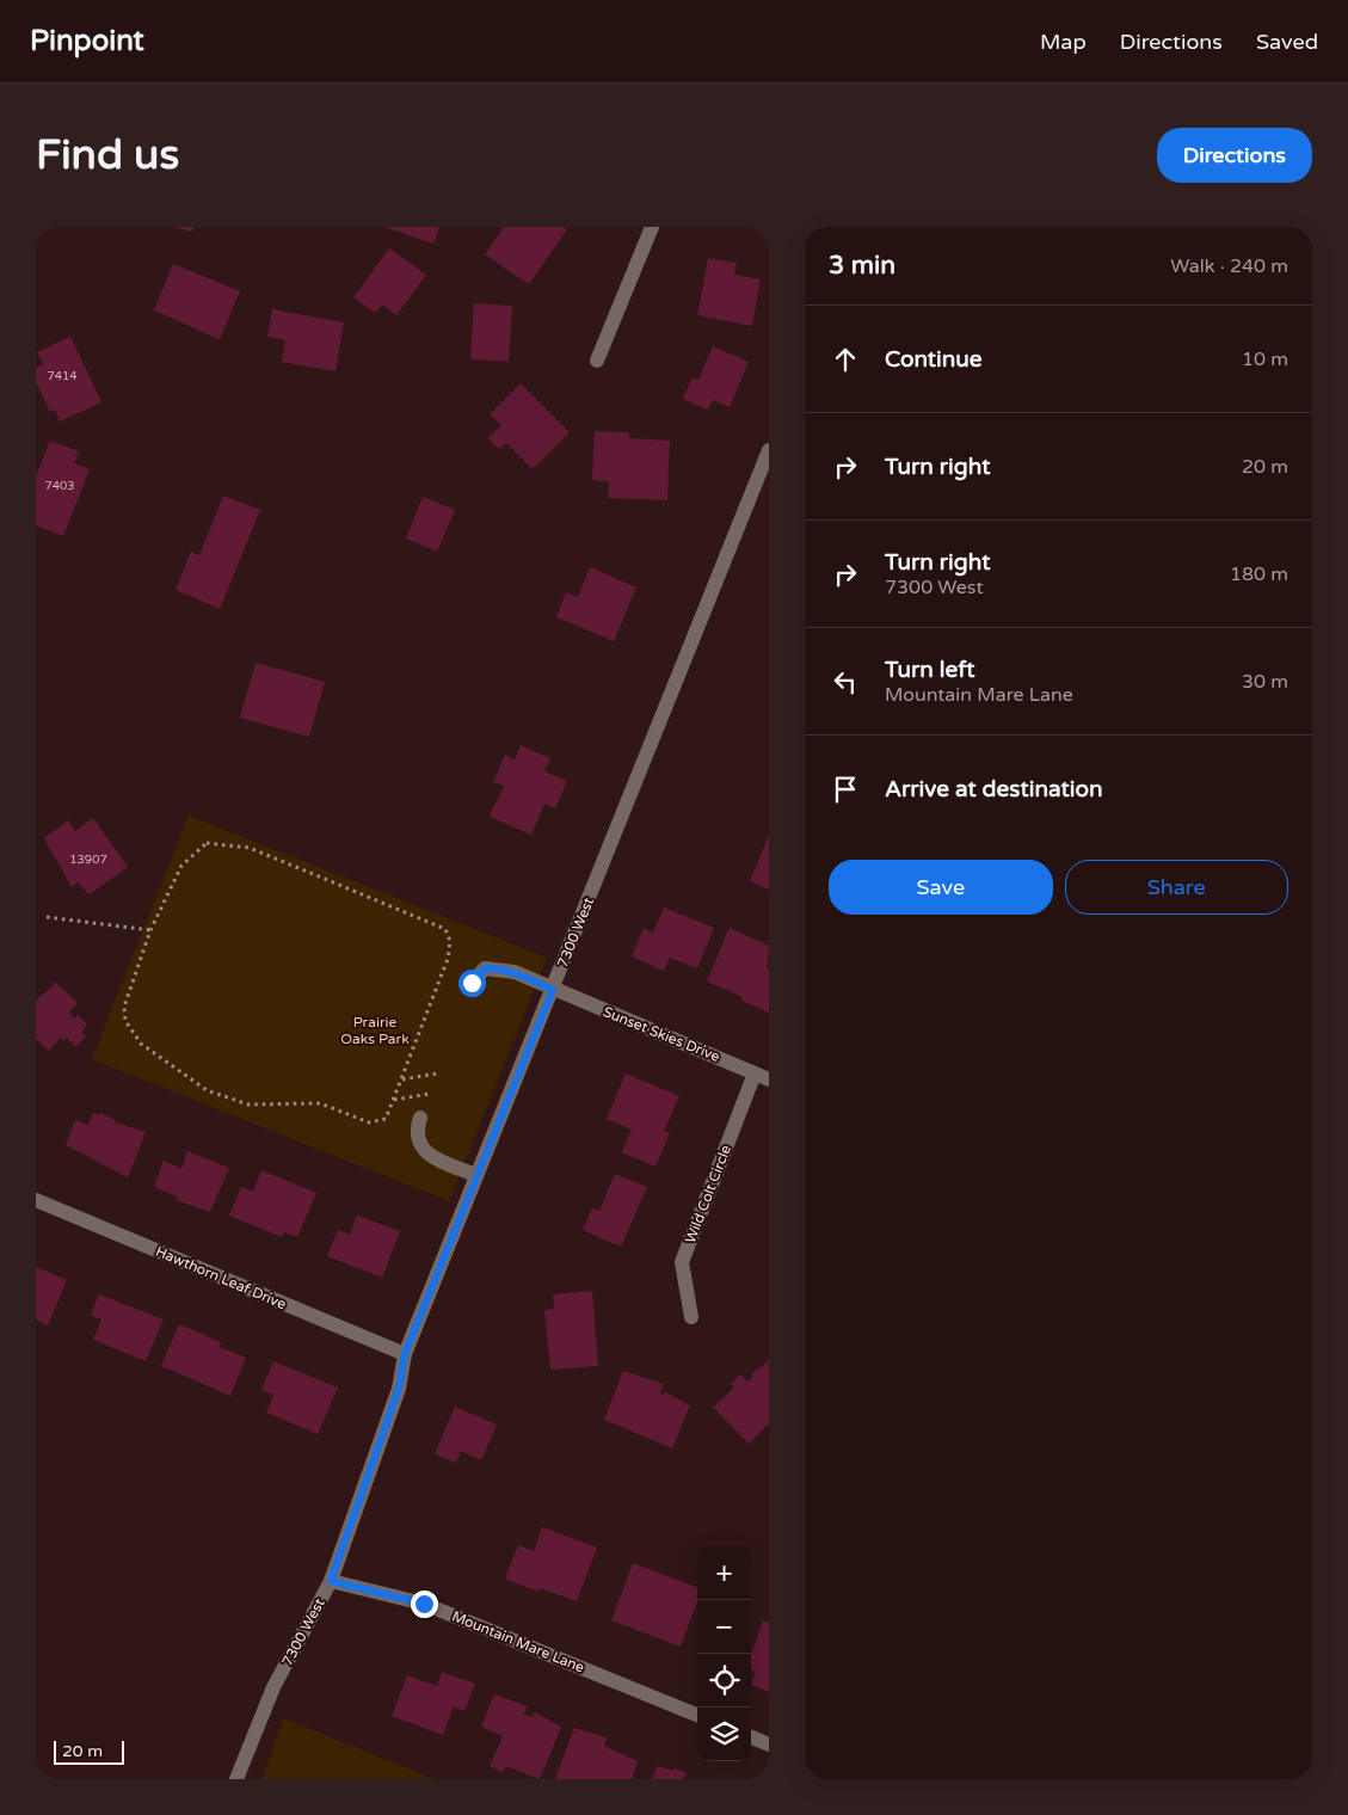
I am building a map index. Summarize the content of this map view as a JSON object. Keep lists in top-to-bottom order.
{
  "streets": {
    "street": [
      "7300 West",
      "Sunset Skies Drive",
      "Wild Colt Circle",
      "Hawthorn Leaf Drive",
      "Mountain Mare Lane"
    ]
  },
  "crossings": [
    ["7300 West", "Sunset Skies Drive"],
    ["7300 West", "Hawthorn Leaf Drive"],
    ["7300 West", "Mountain Mare Lane"],
    ["Sunset Skies Drive", "Wild Colt Circle"]
  ],
  "parks": ["Prairie Oaks Park"],
  "house_numbers": ["7414", "7403", "13907"],
  "scale_bar": "20 m",
  "page": {
    "header": "Pinpoint",
    "nav": ["Map", "Directions", "Saved"],
    "buttons": [
      "Directions",
      ["Save", "Share"]
    ],
    "title": "Find us",
    "heading": ["3 min", "Walk · 240 m"],
    "list": [
      ["Continue", "10 m"],
      ["Turn right", "20 m"],
      ["Turn right", "7300 West", "180 m"],
      ["Turn left", "Mountain Mare Lane", "30 m"],
      "Arrive at destination"
    ],
    "map_buttons": ["+", "−"],
    "scale": "20 m"
  }
}
